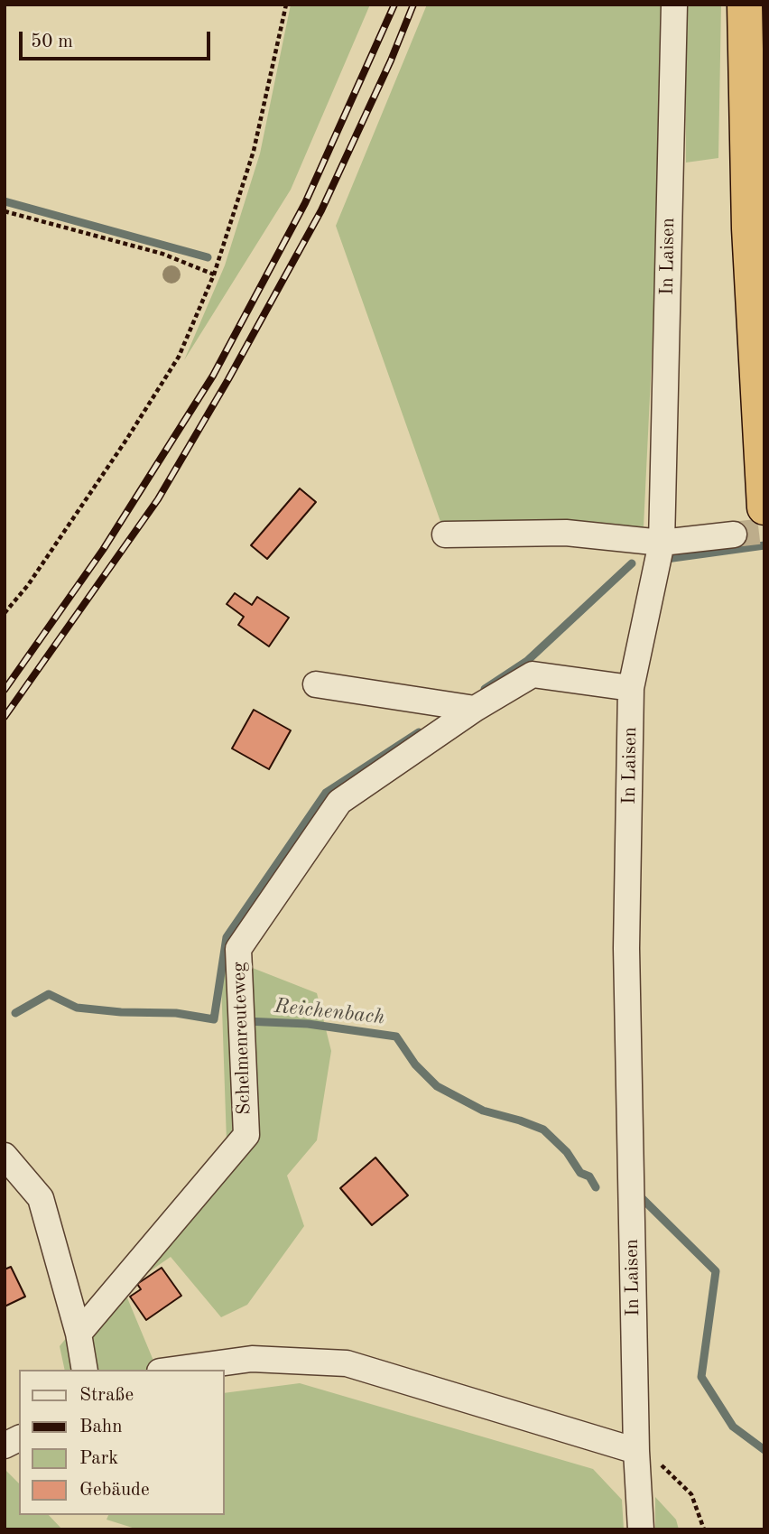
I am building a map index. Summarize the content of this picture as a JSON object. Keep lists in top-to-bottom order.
{
  "streets": {
    "street": ["In Laisen", "Schelmenreuteweg"]
  },
  "crossings": [
    ["In Laisen", "Schelmenreuteweg"]
  ],
  "water": ["Reichenbach"],
  "legend": [
    "Straße",
    "Bahn",
    "Park",
    "Gebäude"
  ],
  "scale_bar": "50 m"
}
